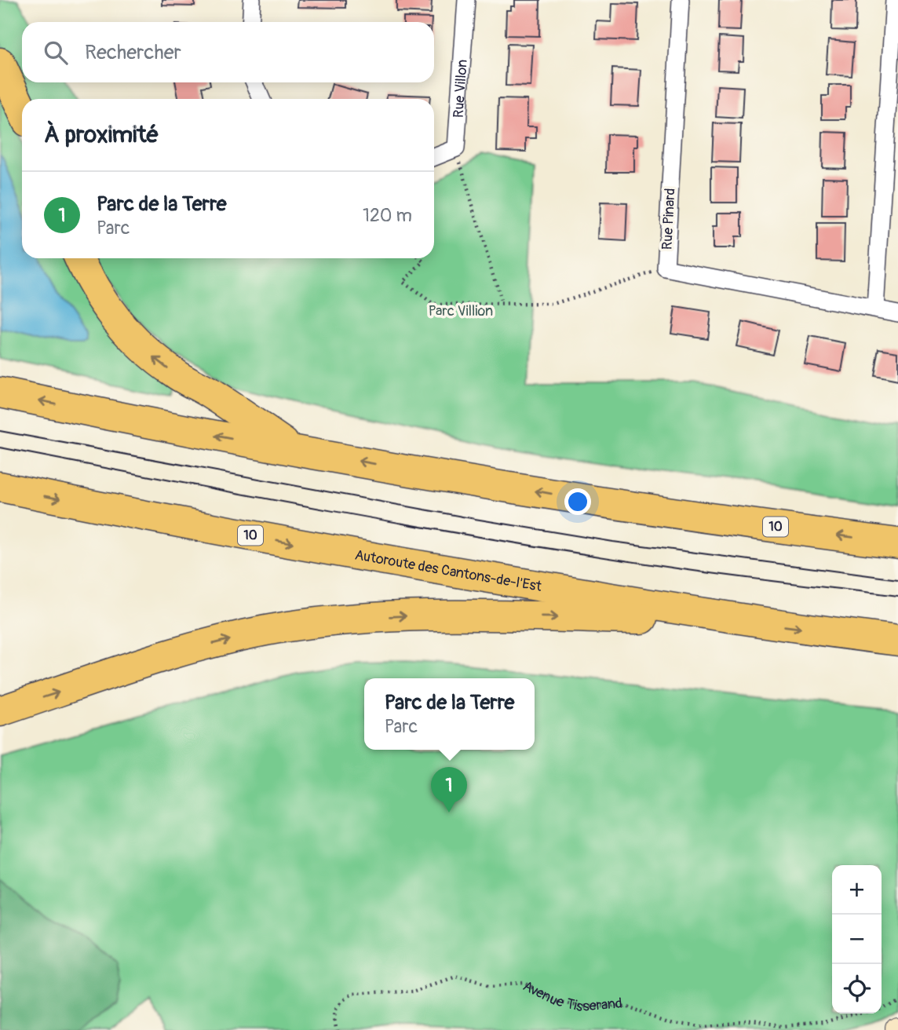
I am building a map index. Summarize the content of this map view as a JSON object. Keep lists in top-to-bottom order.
{
  "streets": {
    "highway": ["10", "Autoroute des Cantons-de-l'Est"],
    "street": ["Rue Villon", "Rue Pinard"],
    "path": ["Avenue Tisserand"]
  },
  "parks": ["Parc Villion"],
  "page": {
    "search": "Rechercher",
    "heading": "À proximité",
    "list": [
      {
        "mark": "1",
        "name": "Parc de la Terre",
        "note": "Parc",
        "value": "120 m"
      }
    ],
    "popup": ["Parc de la Terre", "Parc"],
    "pins": "1",
    "map_buttons": ["+", "−"]
  }
}
